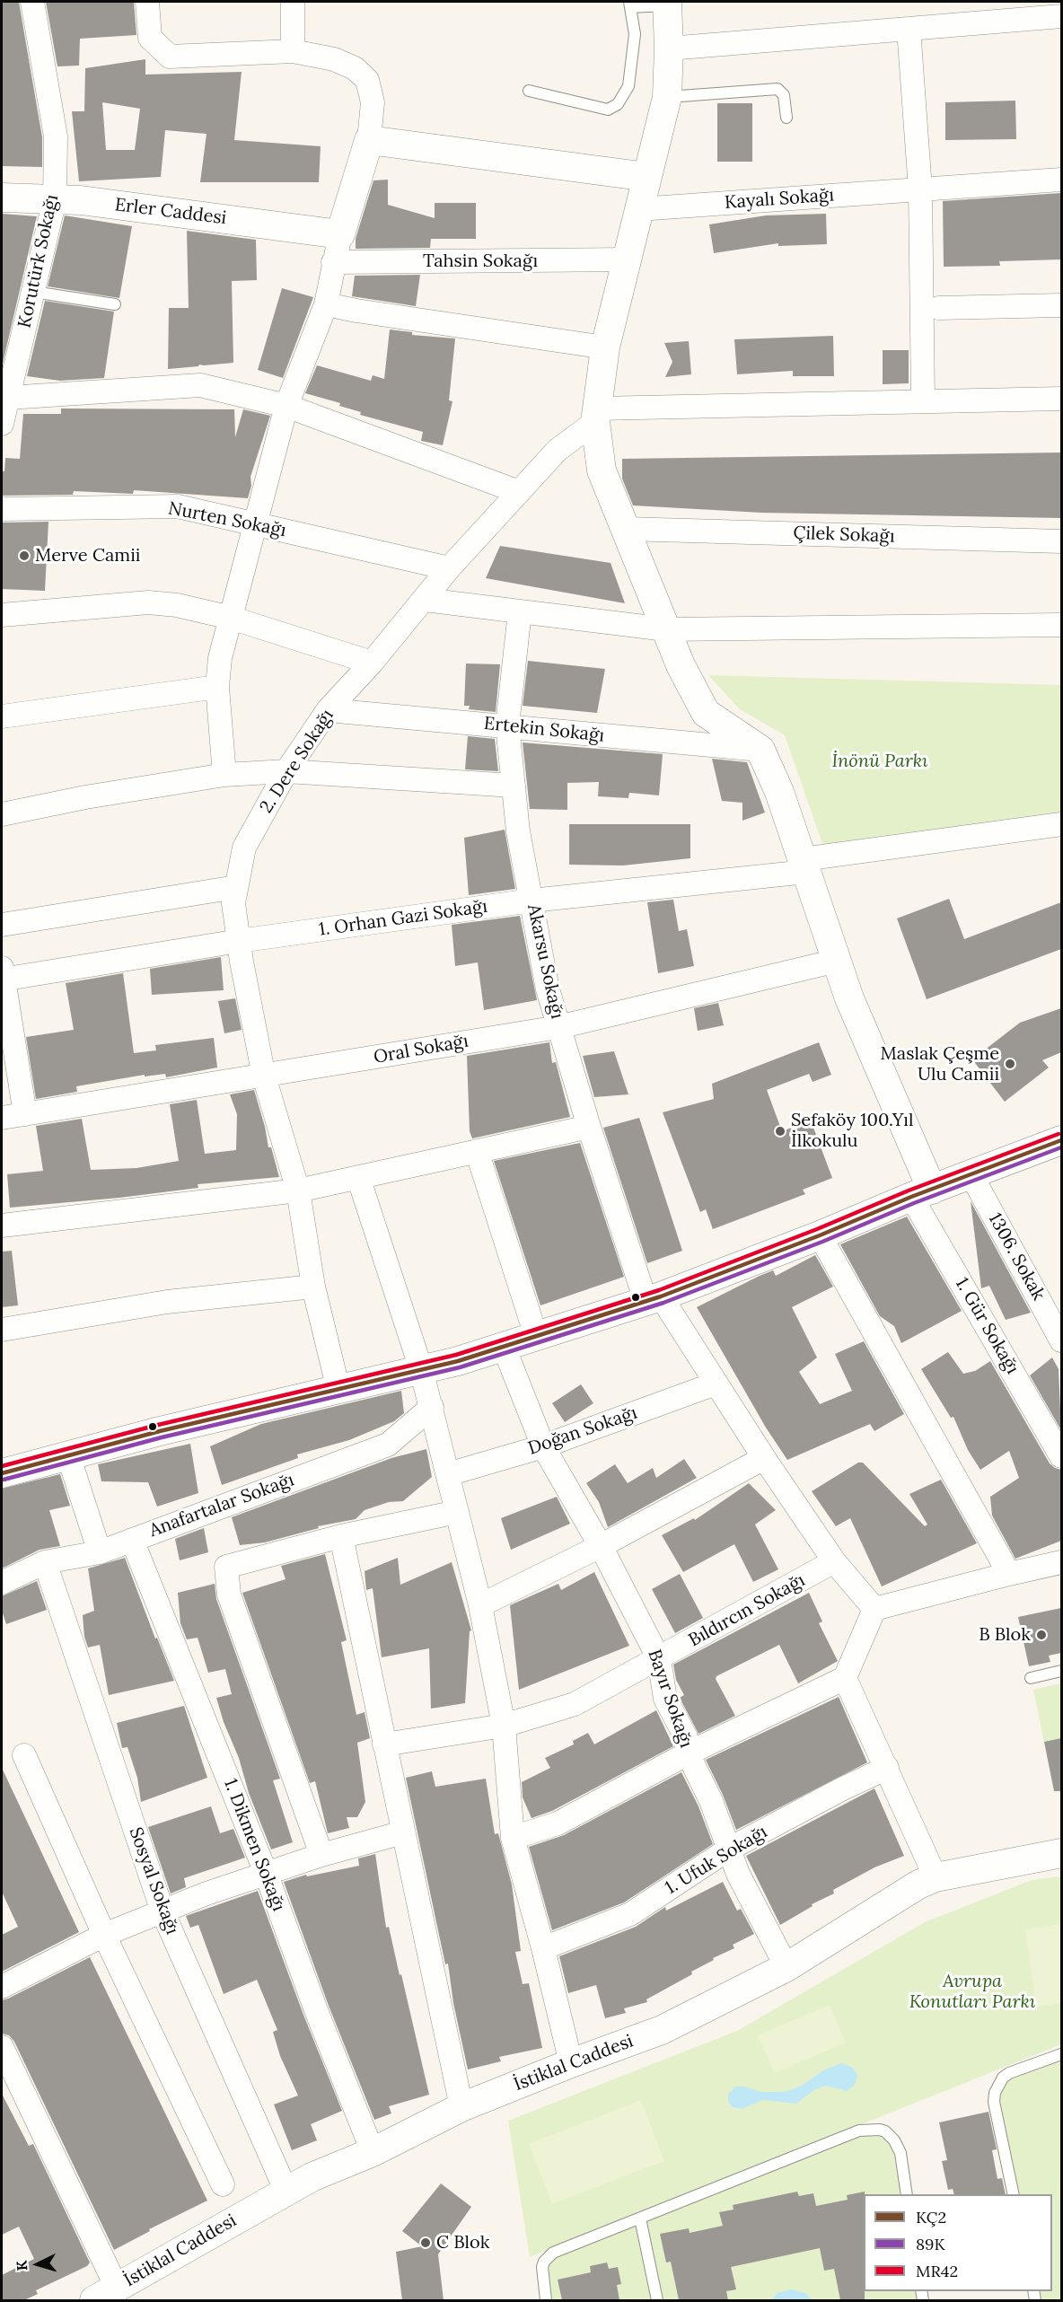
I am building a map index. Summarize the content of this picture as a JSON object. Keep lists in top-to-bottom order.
{
  "streets": {
    "street": [
      "Kayalı Sokağı",
      "Erler Caddesi",
      "Korutürk Sokağı",
      "Tahsin Sokağı",
      "Nurten Sokağı",
      "Çilek Sokağı",
      "Ertekin Sokağı",
      "2. Dere Sokağı",
      "1. Orhan Gazi Sokağı",
      "Akarsu Sokağı",
      "Oral Sokağı",
      "1306. Sokak",
      "1. Gür Sokağı",
      "Doğan Sokağı",
      "Anafartalar Sokağı",
      "Bıldırcın Sokağı",
      "Bayır Sokağı",
      "1. Dikmen Sokağı",
      "1. Ufuk Sokağı",
      "Sosyal Sokağı",
      "İstiklal Caddesi"
    ]
  },
  "crossings": [
    ["Erler Caddesi", "Korutürk Sokağı"],
    ["Nurten Sokağı", "2. Dere Sokağı"],
    ["Ertekin Sokağı", "2. Dere Sokağı"],
    ["Ertekin Sokağı", "Akarsu Sokağı"],
    ["2. Dere Sokağı", "1. Orhan Gazi Sokağı"],
    ["2. Dere Sokağı", "Oral Sokağı"],
    ["1. Orhan Gazi Sokağı", "Akarsu Sokağı"],
    ["Akarsu Sokağı", "Oral Sokağı"],
    ["Akarsu Sokağı", "Doğan Sokağı"],
    ["Akarsu Sokağı", "Bıldırcın Sokağı"],
    ["Doğan Sokağı", "Bayır Sokağı"],
    ["Anafartalar Sokağı", "1. Dikmen Sokağı"],
    ["Anafartalar Sokağı", "Sosyal Sokağı"],
    ["Bıldırcın Sokağı", "Bayır Sokağı"],
    ["Bayır Sokağı", "1. Ufuk Sokağı"],
    ["Bayır Sokağı", "İstiklal Caddesi"],
    ["1. Dikmen Sokağı", "İstiklal Caddesi"],
    ["Sosyal Sokağı", "İstiklal Caddesi"]
  ],
  "parks": ["İnönü Parkı", "Avrupa Konutları Parkı"],
  "places": [
    "Merve Camii",
    "Maslak Çeşme Ulu Camii",
    "Sefaköy 100.Yıl İlkokulu",
    "B Blok",
    "C Blok"
  ],
  "lines": ["transit line MR42", "transit line KÇ2", "transit line 89K"],
  "legend": ["KÇ2", "89K", "MR42"],
  "north": "left"
}
